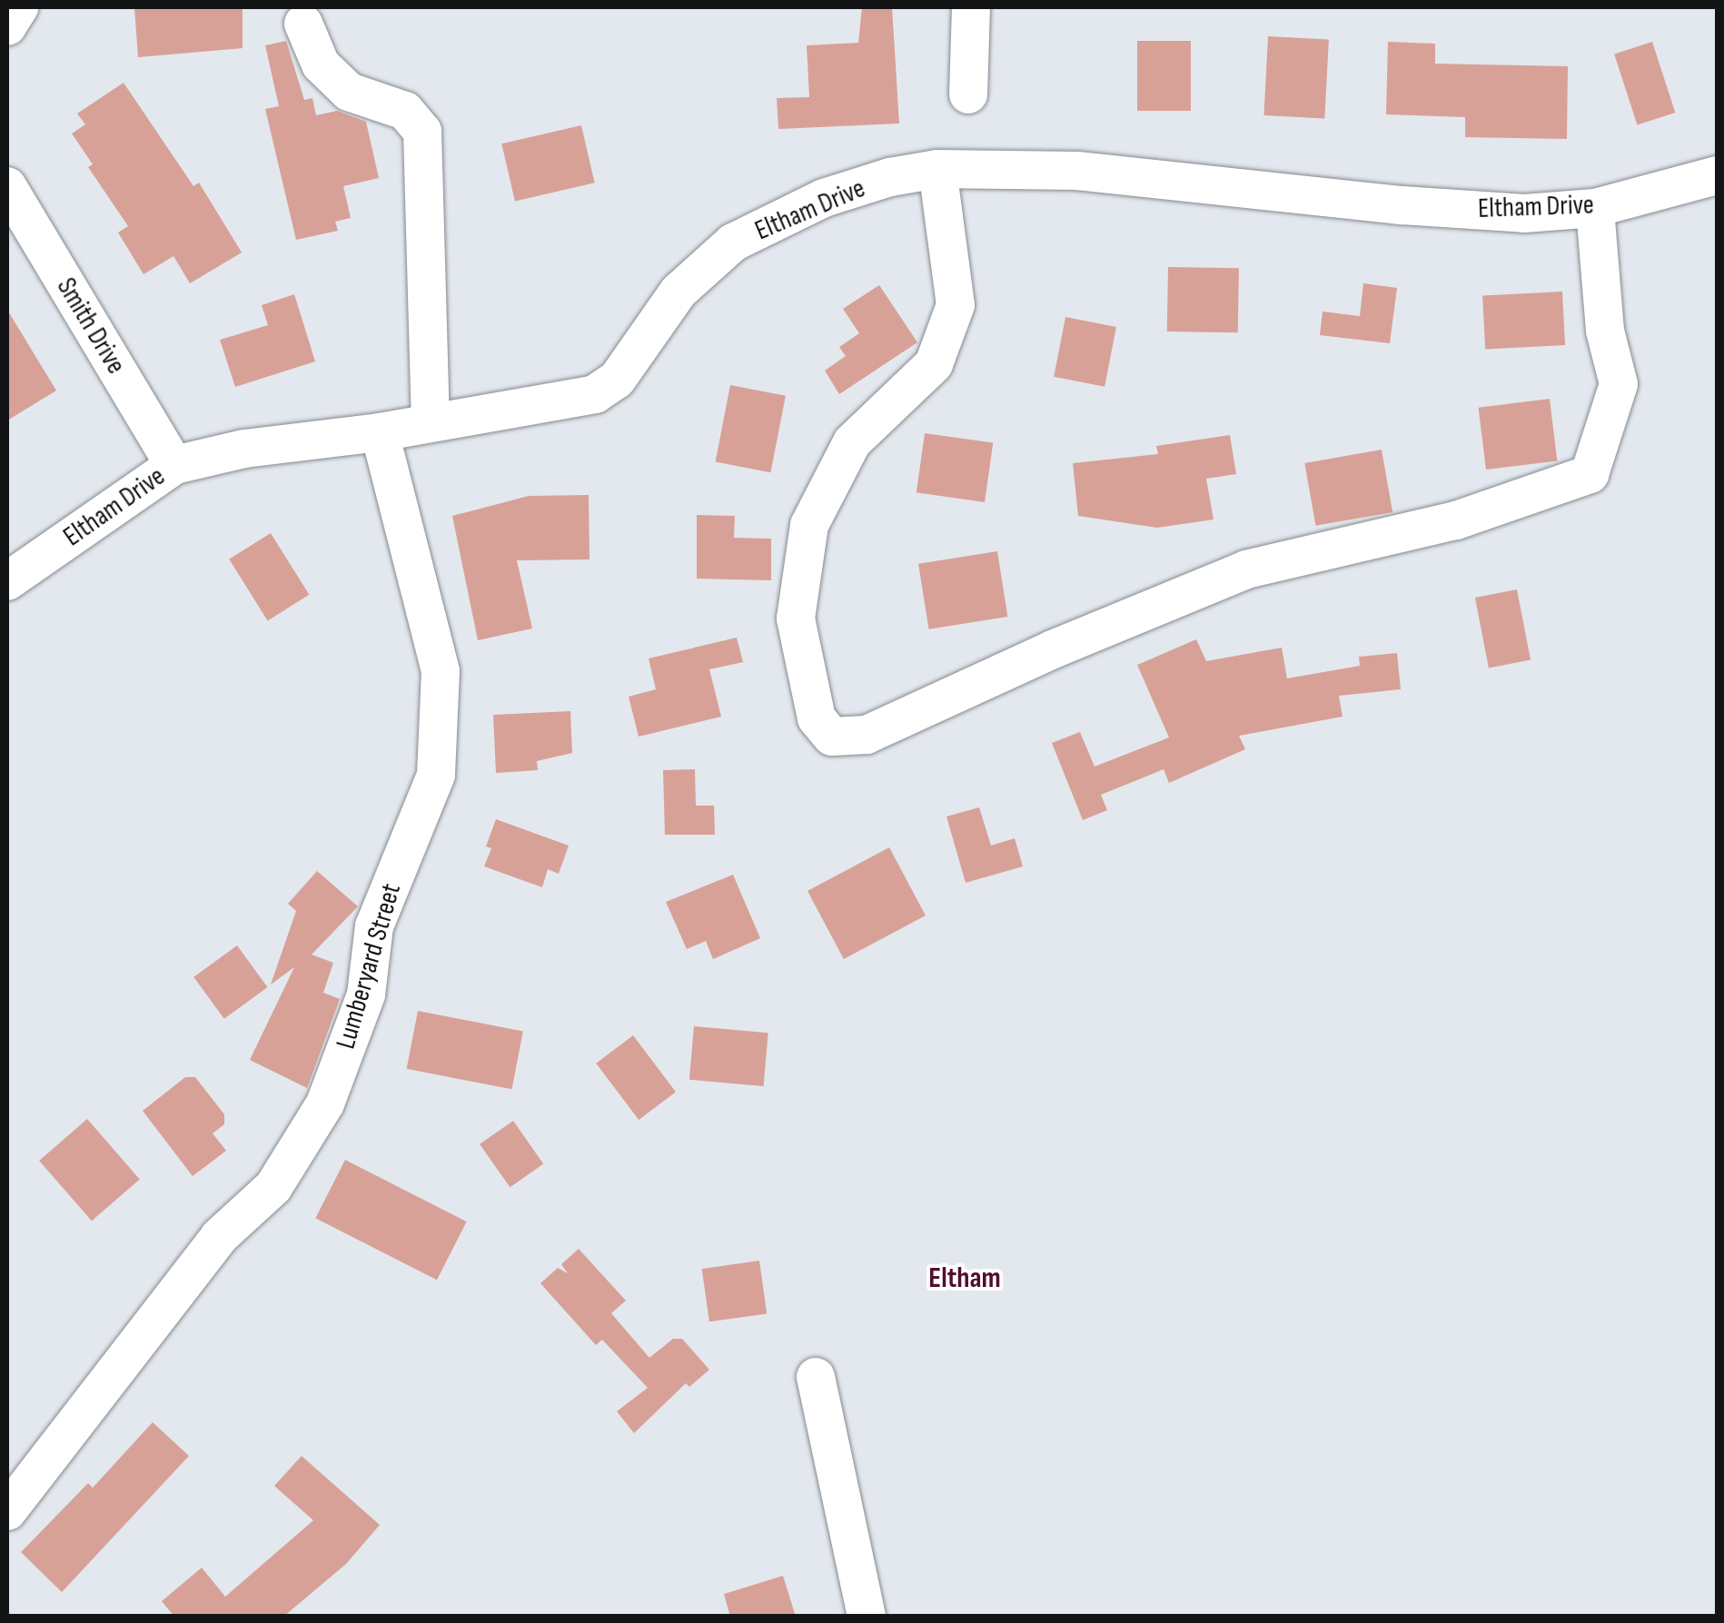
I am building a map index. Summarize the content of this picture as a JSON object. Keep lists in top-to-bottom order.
{
  "streets": {
    "street": ["Eltham Drive", "Smith Drive", "Lumberyard Street"]
  },
  "crossings": [
    ["Eltham Drive", "Smith Drive"],
    ["Eltham Drive", "Lumberyard Street"]
  ],
  "districts": ["Eltham"]
}
